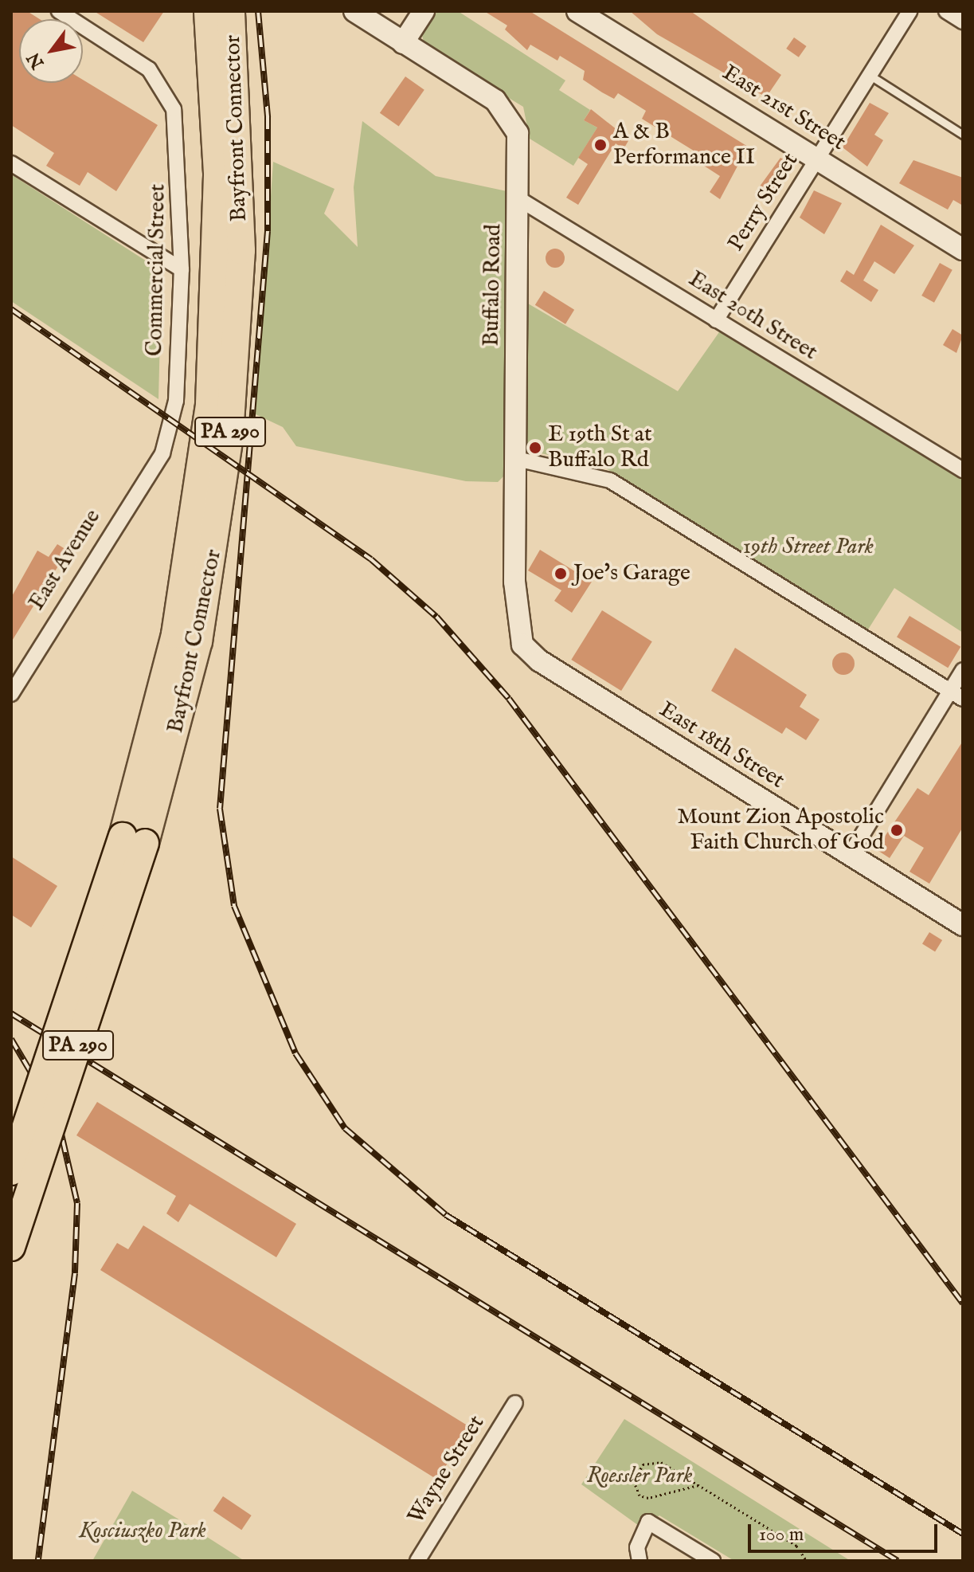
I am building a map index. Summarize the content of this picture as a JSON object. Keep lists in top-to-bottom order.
{
  "streets": {
    "highway": ["Bayfront Connector", "PA 290"],
    "main road": ["East 21st Street", "Buffalo Road", "East 18th Street"],
    "street": [
      "Perry Street",
      "Commercial Street",
      "East 20th Street",
      "East Avenue",
      "Wayne Street"
    ]
  },
  "crossings": [
    ["East 21st Street", "Perry Street"],
    ["Perry Street", "East 20th Street"],
    ["Commercial Street", "East Avenue"],
    ["Buffalo Road", "East 20th Street"],
    ["Buffalo Road", "East 18th Street"]
  ],
  "parks": ["19th Street Park", "Roessler Park", "Kosciuszko Park"],
  "places": [
    "A & B Performance II",
    "E 19th St at Buffalo Rd",
    "Joe's Garage",
    "Mount Zion Apostolic Faith Church of God"
  ],
  "scale_bar": "100 m",
  "north": "bottom left"
}
